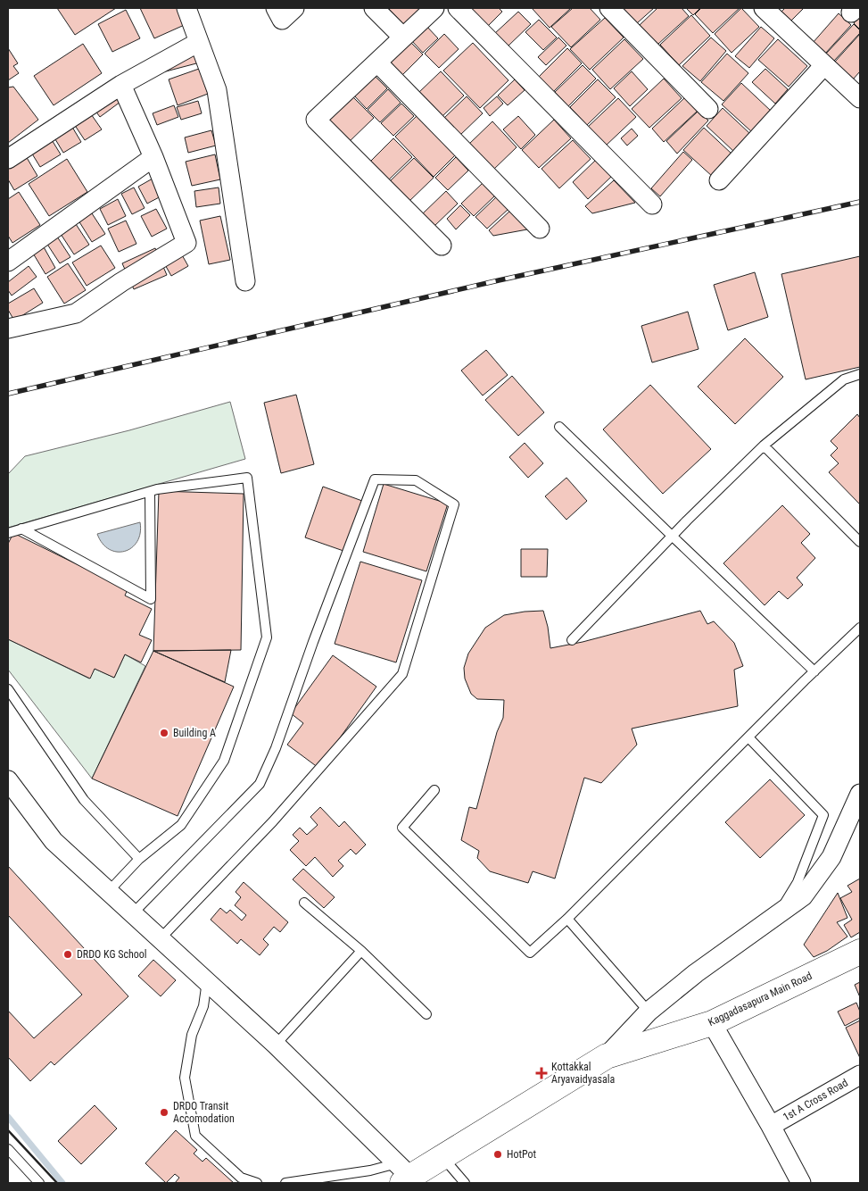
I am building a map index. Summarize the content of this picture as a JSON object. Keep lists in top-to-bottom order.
{
  "streets": {
    "main road": ["Kaggadasapura Main Road"],
    "street": ["1st A Cross Road"]
  },
  "places": {
    "other": [
      "Building A",
      "DRDO KG School",
      "DRDO Transit Accomodation",
      "HotPot"
    ],
    "health": ["Kottakkal Aryavaidyasala"]
  }
}
